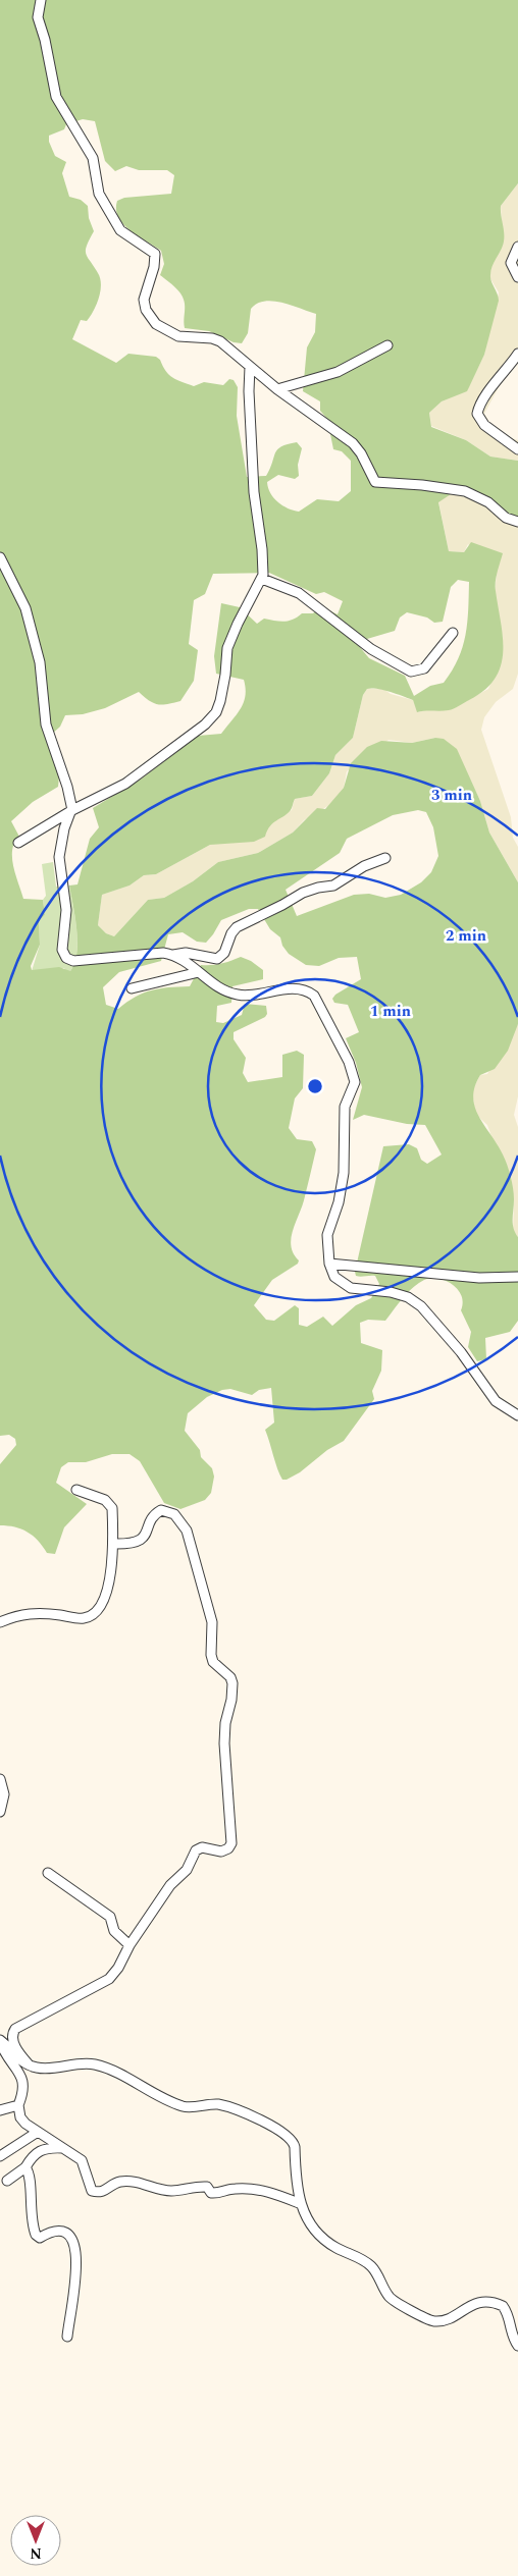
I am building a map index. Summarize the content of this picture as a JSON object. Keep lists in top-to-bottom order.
{
  "north": "bottom",
  "rings": ["3 min", "2 min", "1 min"]
}
